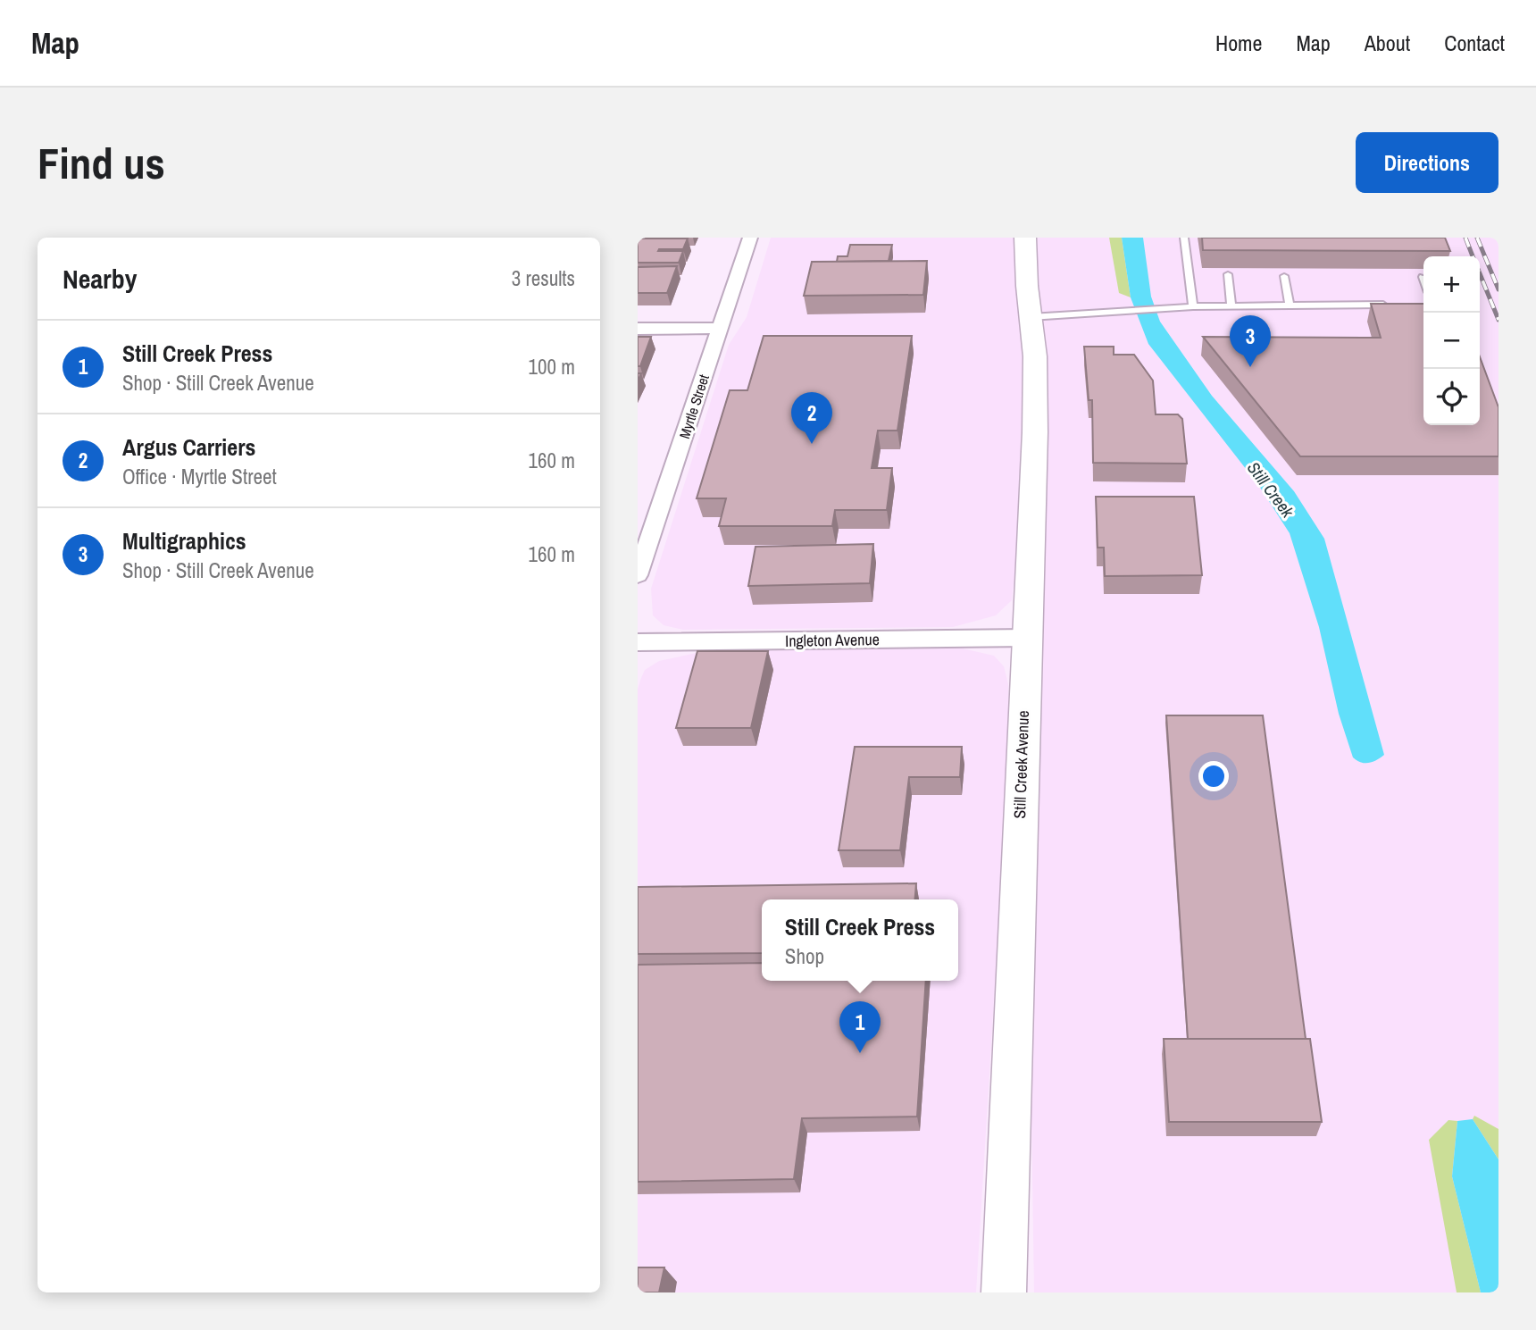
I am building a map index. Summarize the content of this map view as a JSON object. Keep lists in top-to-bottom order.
{
  "streets": {
    "street": ["Myrtle Street", "Ingleton Avenue", "Still Creek Avenue"]
  },
  "crossings": [
    ["Ingleton Avenue", "Still Creek Avenue"]
  ],
  "water": ["Still Creek"],
  "page": {
    "header": "Map",
    "nav": [
      "Home",
      "Map",
      "About",
      "Contact"
    ],
    "buttons": "Directions",
    "title": "Find us",
    "heading": ["Nearby", "3 results"],
    "map_buttons": ["+", "−"],
    "pins": ["3", "2", "1"],
    "list": [
      {
        "mark": "1",
        "name": "Still Creek Press",
        "note": "Shop · Still Creek Avenue",
        "value": "100 m"
      },
      {
        "mark": "2",
        "name": "Argus Carriers",
        "note": "Office · Myrtle Street",
        "value": "160 m"
      },
      {
        "mark": "3",
        "name": "Multigraphics",
        "note": "Shop · Still Creek Avenue",
        "value": "160 m"
      }
    ],
    "popup": ["Still Creek Press", "Shop"]
  }
}
